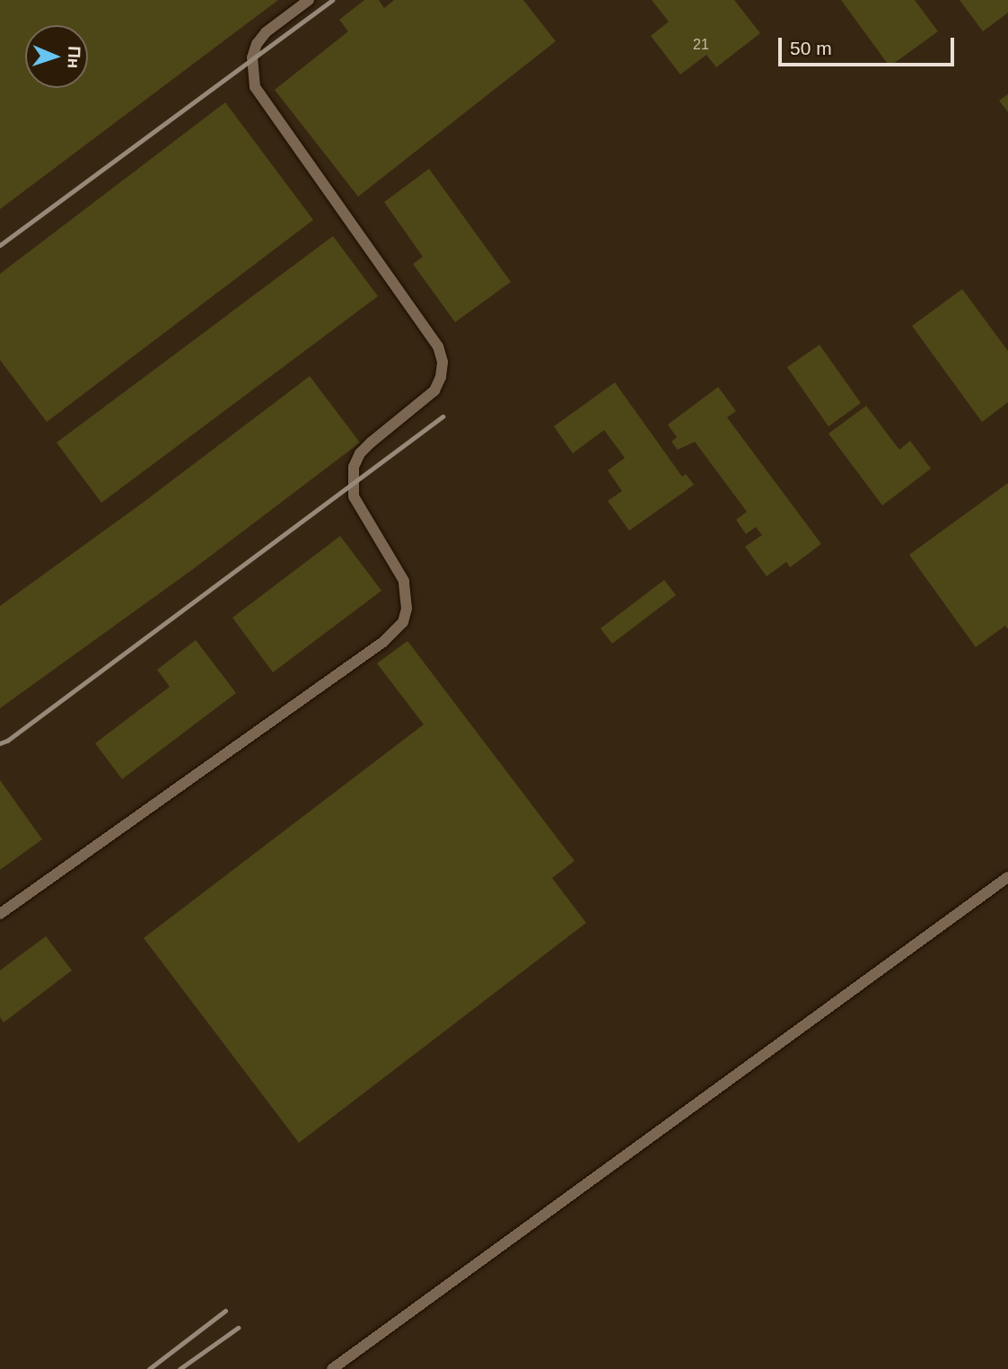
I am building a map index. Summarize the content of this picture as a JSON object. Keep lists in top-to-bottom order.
{
  "house_numbers": ["21"],
  "scale_bar": "50 m",
  "north": "right"
}
